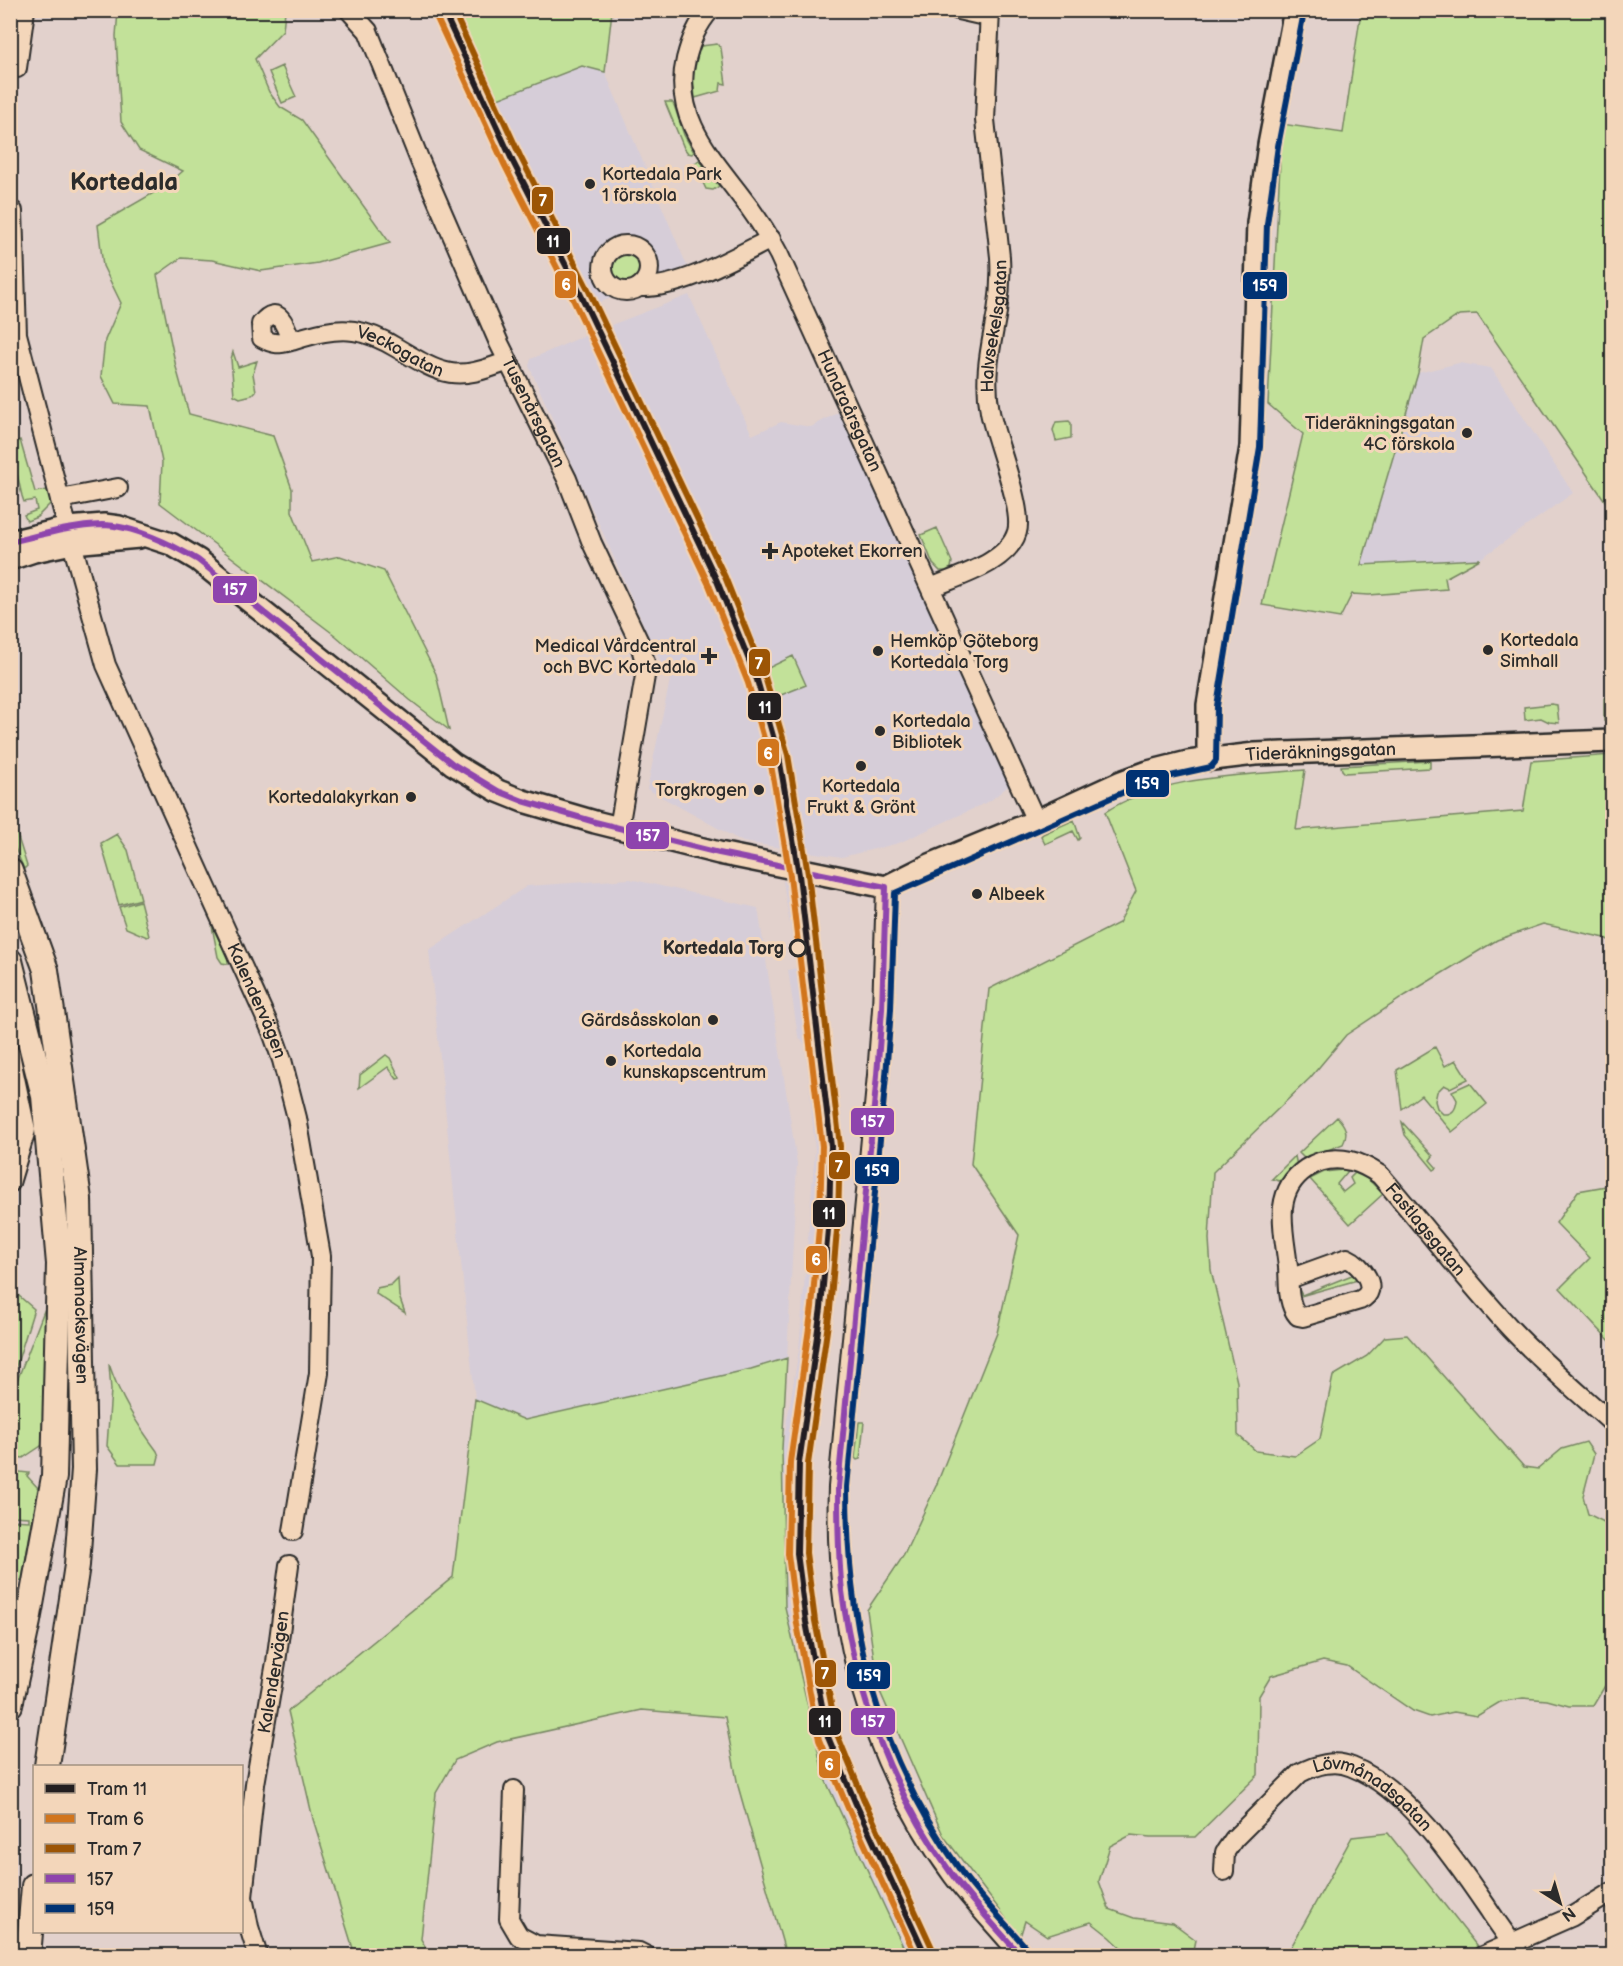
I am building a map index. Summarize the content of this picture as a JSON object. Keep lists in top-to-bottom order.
{
  "streets": {
    "main road": ["Almanacksvägen"],
    "street": [
      "Halvsekelsgatan",
      "Veckogatan",
      "Hundraårsgatan",
      "Tusenårsgatan",
      "Tideräkningsgatan",
      "Kalendervägen",
      "Fastlagsgatan",
      "Lövmånadsgatan"
    ]
  },
  "crossings": [
    ["Halvsekelsgatan", "Hundraårsgatan"],
    ["Veckogatan", "Tusenårsgatan"],
    ["Hundraårsgatan", "Tideräkningsgatan"]
  ],
  "districts": ["Kortedala"],
  "places": {
    "other": [
      "Kortedala Park 1 förskola",
      "Tideräkningsgatan 4C förskola",
      "Kortedala Simhall",
      "Hemköp Göteborg Kortedala Torg",
      "Kortedala Bibliotek",
      "Kortedala Frukt & Grönt",
      "Torgkrogen",
      "Kortedalakyrkan",
      "Albeek",
      "Kortedala Torg",
      "Gärdsåsskolan",
      "Kortedala kunskapscentrum"
    ],
    "health": ["Apoteket Ekorren", "Medical Vårdcentral och BVC Kortedala"]
  },
  "lines": [
    "tram line 11",
    "tram line 7",
    "transit line 159",
    "tram line 6",
    "transit line 157"
  ],
  "legend": [
    "Tram 11",
    "Tram 6",
    "Tram 7",
    "157",
    "159"
  ],
  "north": "bottom right"
}
